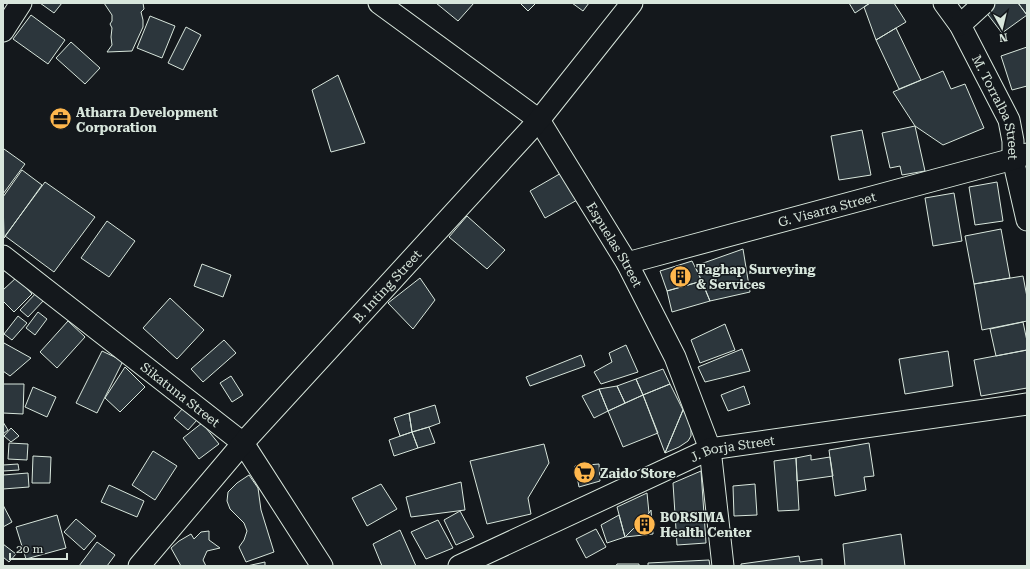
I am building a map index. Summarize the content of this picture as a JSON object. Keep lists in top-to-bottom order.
{
  "streets": {
    "street": [
      "M. Torralba Street",
      "G. Visarra Street",
      "Espuelas Street",
      "B. Inting Street",
      "Sikatuna Street",
      "J. Borja Street"
    ]
  },
  "crossings": [
    ["M. Torralba Street", "G. Visarra Street"],
    ["G. Visarra Street", "Espuelas Street"],
    ["Espuelas Street", "B. Inting Street"],
    ["Espuelas Street", "J. Borja Street"],
    ["B. Inting Street", "Sikatuna Street"]
  ],
  "places": {
    "office": ["Atharra Development Corporation"],
    "building": ["Taghap Surveying & Services", "BORSIMA Health Center"],
    "supermarket": ["Zaido Store"]
  },
  "scale_bar": "20 m",
  "north": "bottom"
}
